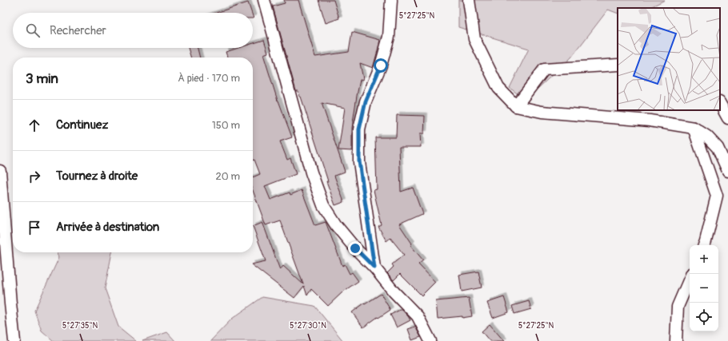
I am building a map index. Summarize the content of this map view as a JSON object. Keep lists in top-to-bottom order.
{
  "page": {
    "search": "Rechercher",
    "heading": ["3 min", "À pied · 170 m"],
    "list": [
      ["Continuez", "150 m"],
      ["Tournez à droite", "20 m"],
      "Arrivée à destination"
    ],
    "map_buttons": ["+", "−"]
  },
  "coordinates": ["5°27'25\"N", "5°27'35\"N", "5°27'30\"N"]
}
